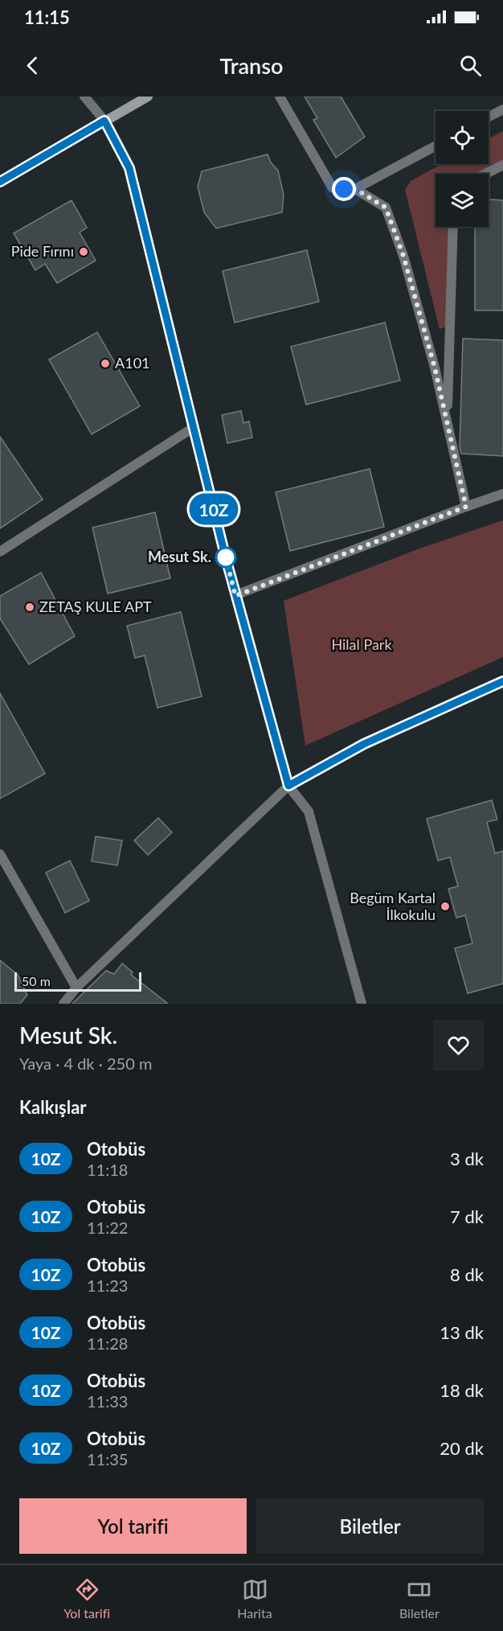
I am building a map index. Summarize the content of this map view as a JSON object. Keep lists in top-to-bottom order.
{
  "parks": ["Hilal Park"],
  "places": [
    "Pide Fırını",
    "A101",
    "Mesut Sk.",
    "ZETAŞ KULE APT",
    "Begüm Kartal İlkokulu"
  ],
  "lines": ["bus line 10Z"],
  "scale_bar": "50 m",
  "page": {
    "status": "11:15",
    "header": "Transo",
    "on_map": "10Z",
    "scale": "50 m",
    "heading": [
      ["Mesut Sk.", "Yaya · 4 dk · 250 m"],
      "Kalkışlar"
    ],
    "list": [
      {
        "mark": "10Z",
        "name": "Otobüs",
        "note": "11:18",
        "value": "3 dk"
      },
      {
        "mark": "10Z",
        "name": "Otobüs",
        "note": "11:22",
        "value": "7 dk"
      },
      {
        "mark": "10Z",
        "name": "Otobüs",
        "note": "11:23",
        "value": "8 dk"
      },
      {
        "mark": "10Z",
        "name": "Otobüs",
        "note": "11:28",
        "value": "13 dk"
      },
      {
        "mark": "10Z",
        "name": "Otobüs",
        "note": "11:33",
        "value": "18 dk"
      },
      {
        "mark": "10Z",
        "name": "Otobüs",
        "note": "11:35",
        "value": "20 dk"
      }
    ],
    "buttons": ["Yol tarifi", "Biletler"],
    "tabs": ["Yol tarifi", "Harita", "Biletler"]
  }
}
